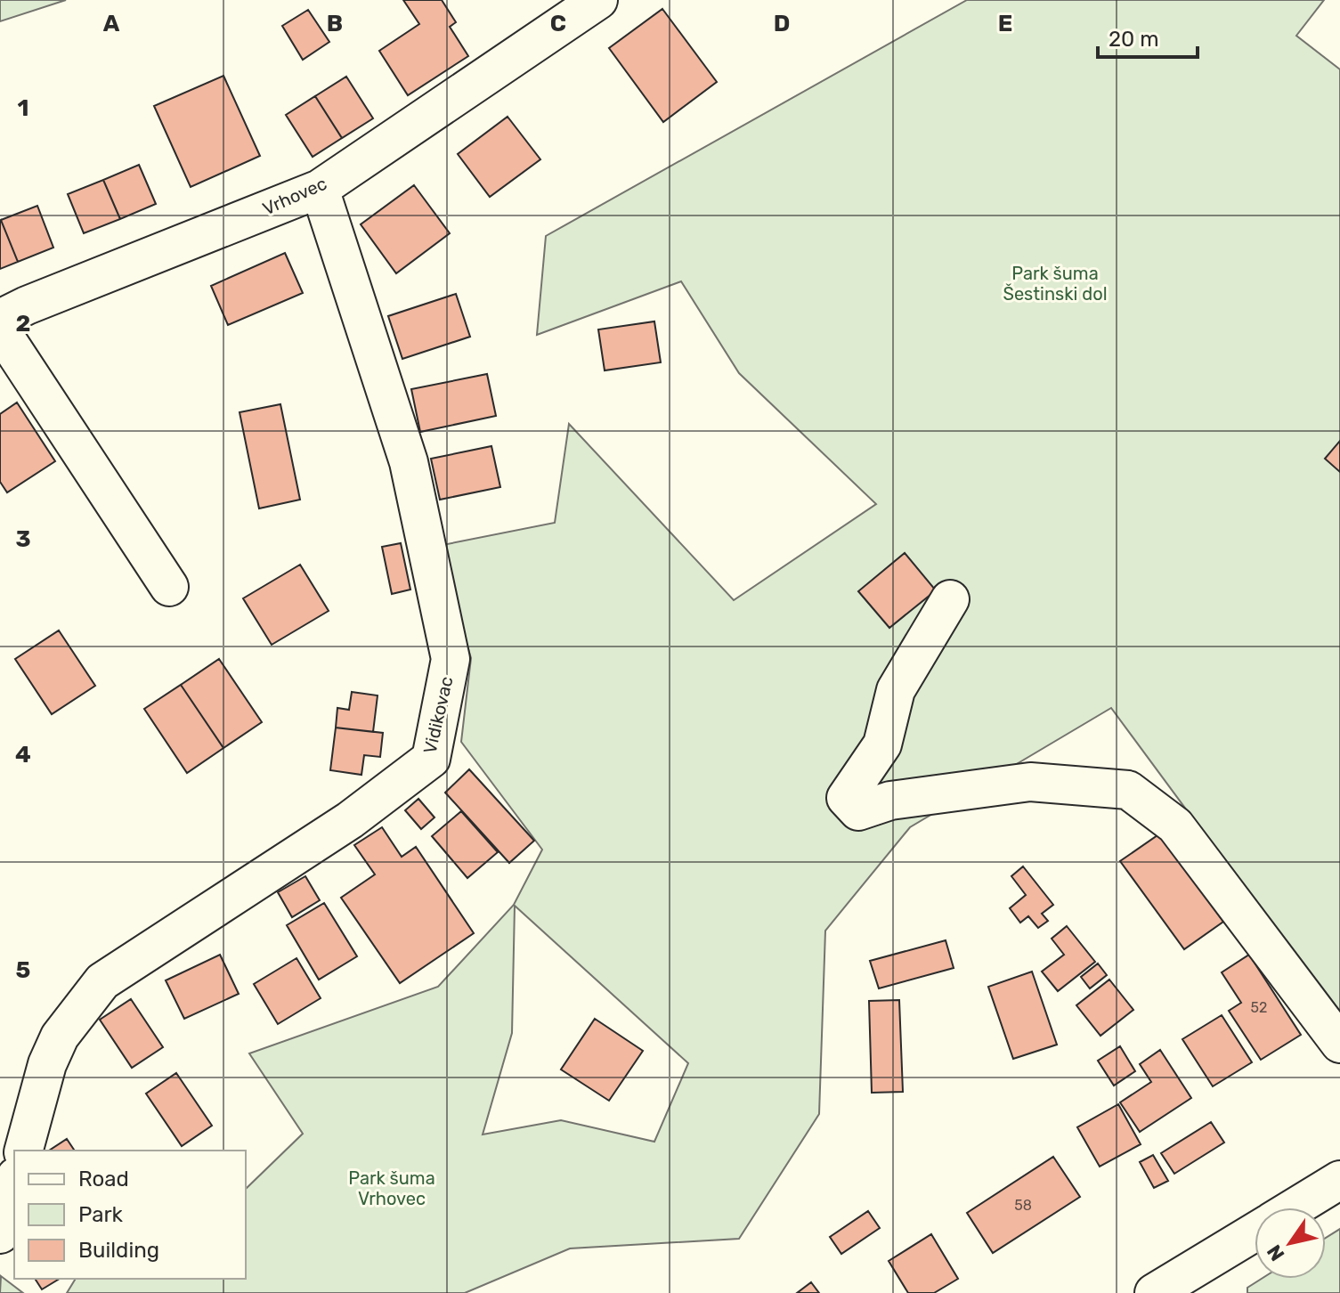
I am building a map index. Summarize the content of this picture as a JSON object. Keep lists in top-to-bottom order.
{
  "streets": {
    "street": ["Vrhovec", "Vidikovac"]
  },
  "crossings": [
    ["Vrhovec", "Vidikovac"]
  ],
  "parks": ["Park šuma Šestinski dol", "Park šuma Vrhovec"],
  "house_numbers": ["52", "58"],
  "legend": ["Road", "Park", "Building"],
  "scale_bar": "20 m",
  "north": "bottom left",
  "grid": {
    "columns": [
      "A",
      "B",
      "C",
      "D",
      "E"
    ],
    "rows": [
      "1",
      "2",
      "3",
      "4",
      "5"
    ]
  }
}
